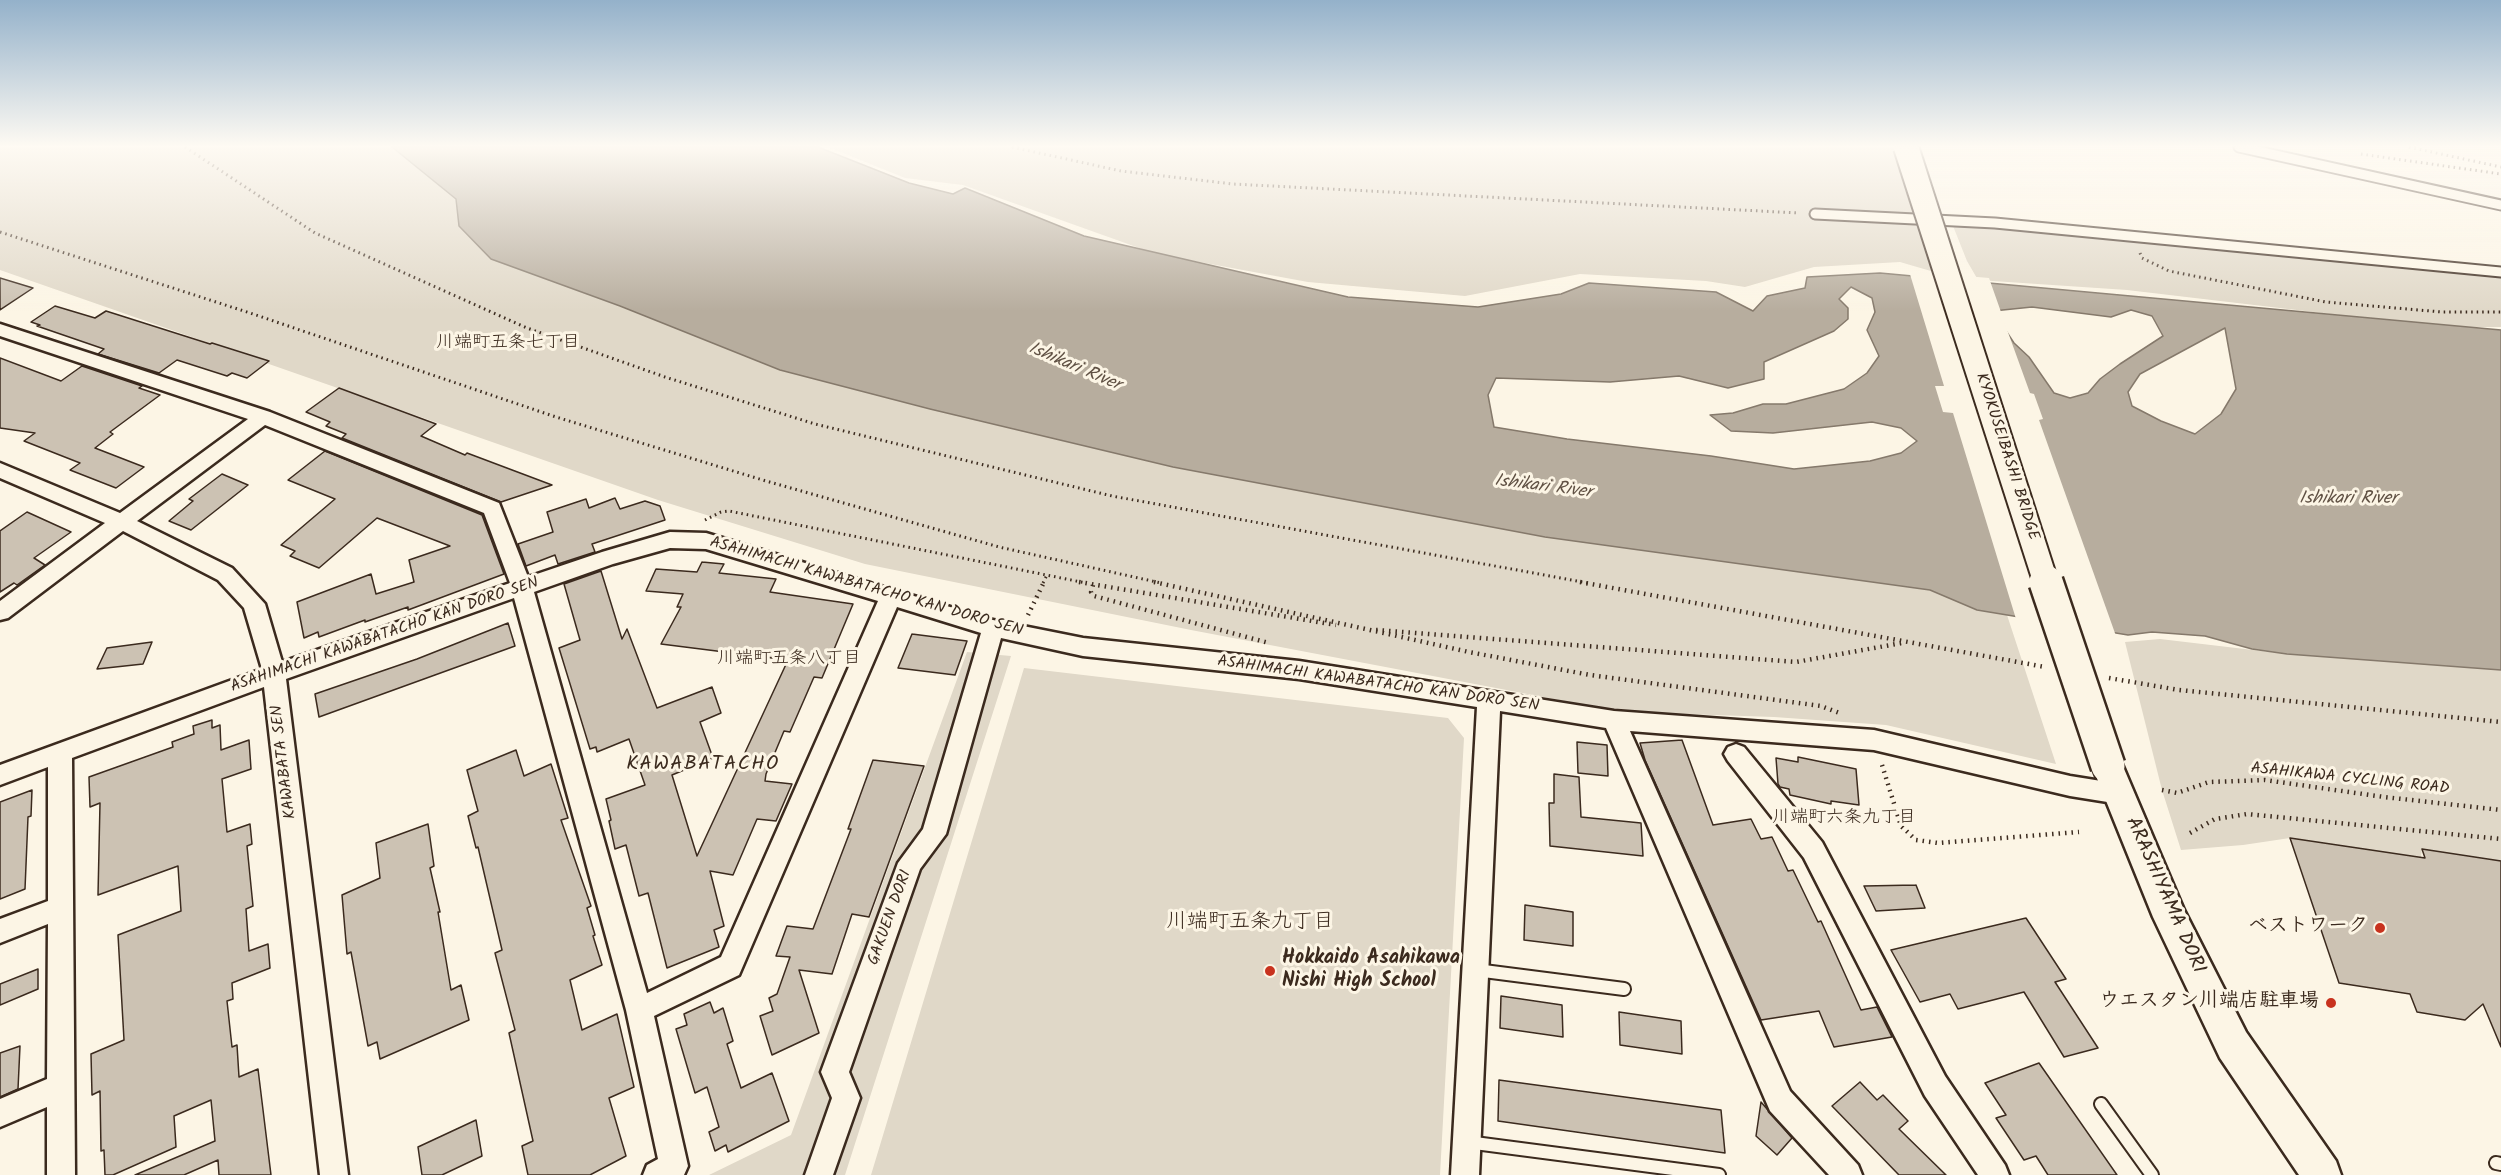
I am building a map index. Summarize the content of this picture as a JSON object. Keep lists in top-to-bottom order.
{
  "streets": {
    "street": [
      "KYOKUSEIBASHI BRIDGE",
      "ASAHIMACHI KAWABATACHO KAN DORO SEN",
      "KAWABATA SEN",
      "ARASHIYAMA DORI",
      "GAKUEN DORI"
    ],
    "path": ["ASAHIKAWA CYCLING ROAD"]
  },
  "crossings": [
    ["KYOKUSEIBASHI BRIDGE", "ASAHIMACHI KAWABATACHO KAN DORO SEN"],
    ["KYOKUSEIBASHI BRIDGE", "ARASHIYAMA DORI"],
    ["ASAHIMACHI KAWABATACHO KAN DORO SEN", "KAWABATA SEN"],
    ["ASAHIMACHI KAWABATACHO KAN DORO SEN", "ARASHIYAMA DORI"],
    ["ASAHIMACHI KAWABATACHO KAN DORO SEN", "GAKUEN DORI"]
  ],
  "districts": [
    "川端町五条七丁目",
    "川端町五条八丁目",
    "KAWABATACHO",
    "川端町六条九丁目",
    "川端町五条九丁目"
  ],
  "water": ["Ishikari River"],
  "places": ["ベストワーク", "Hokkaido Asahikawa Nishi High School", "ウエスタン川端店駐車場"]
}
